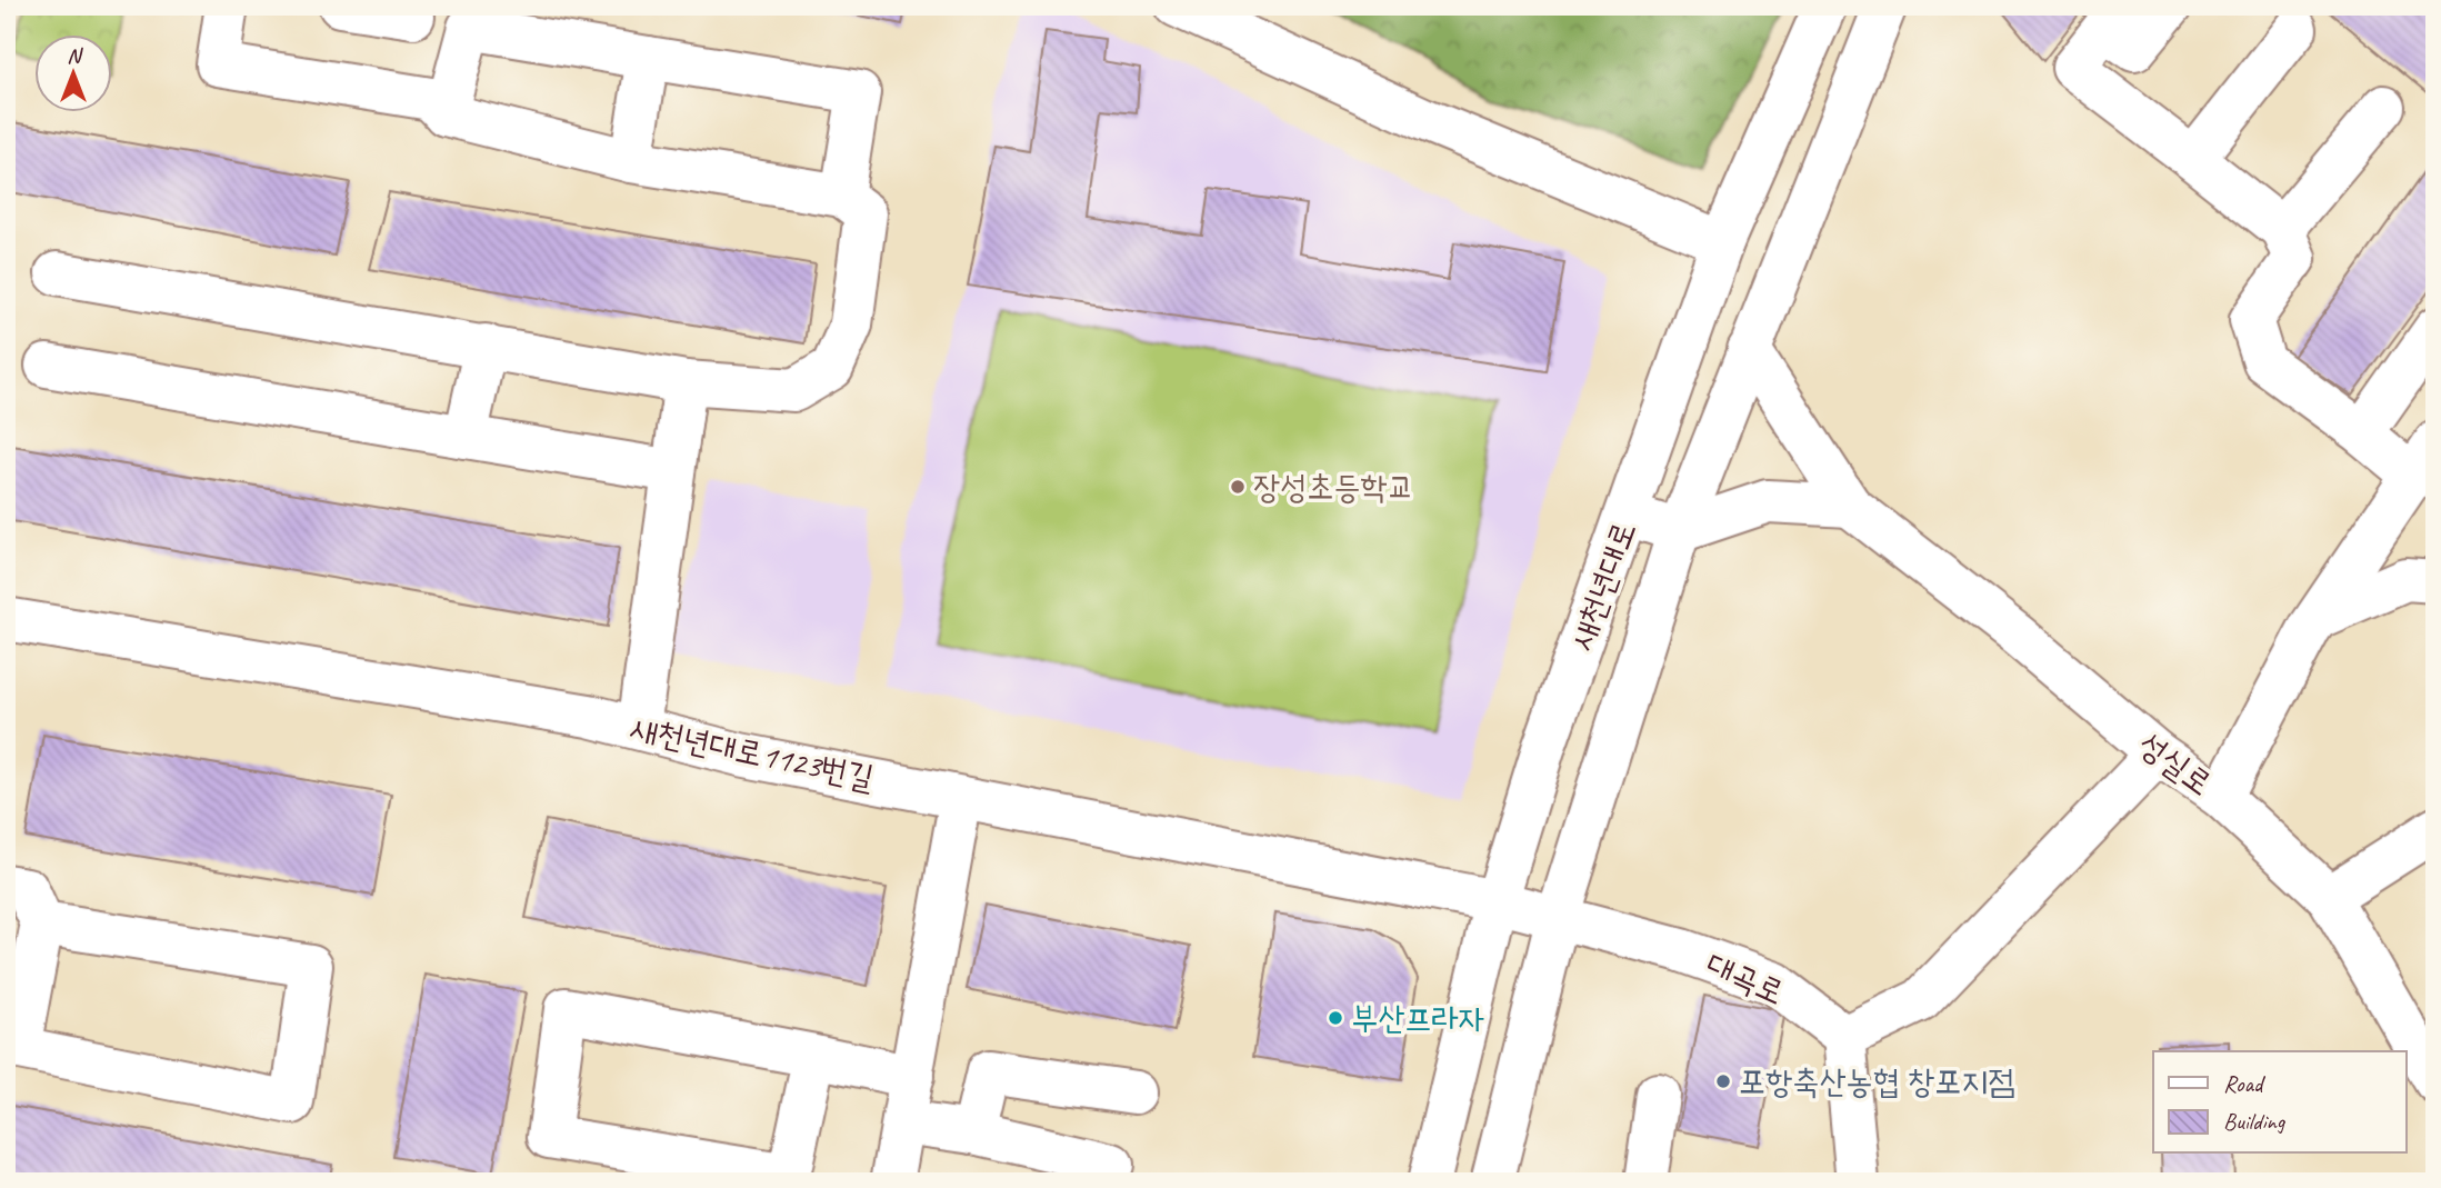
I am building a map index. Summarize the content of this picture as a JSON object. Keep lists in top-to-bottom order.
{
  "streets": {
    "street": [
      "새천년대로",
      "새천년대로1123번길",
      "성실로",
      "대곡로"
    ]
  },
  "crossings": [
    ["새천년대로", "새천년대로1123번길"],
    ["새천년대로", "대곡로"],
    ["새천년대로1123번길", "대곡로"]
  ],
  "places": ["장성초등학교", "부산프라자", "포항축산농협 창포지점"],
  "legend": ["Road", "Building"],
  "north": "top"
}
